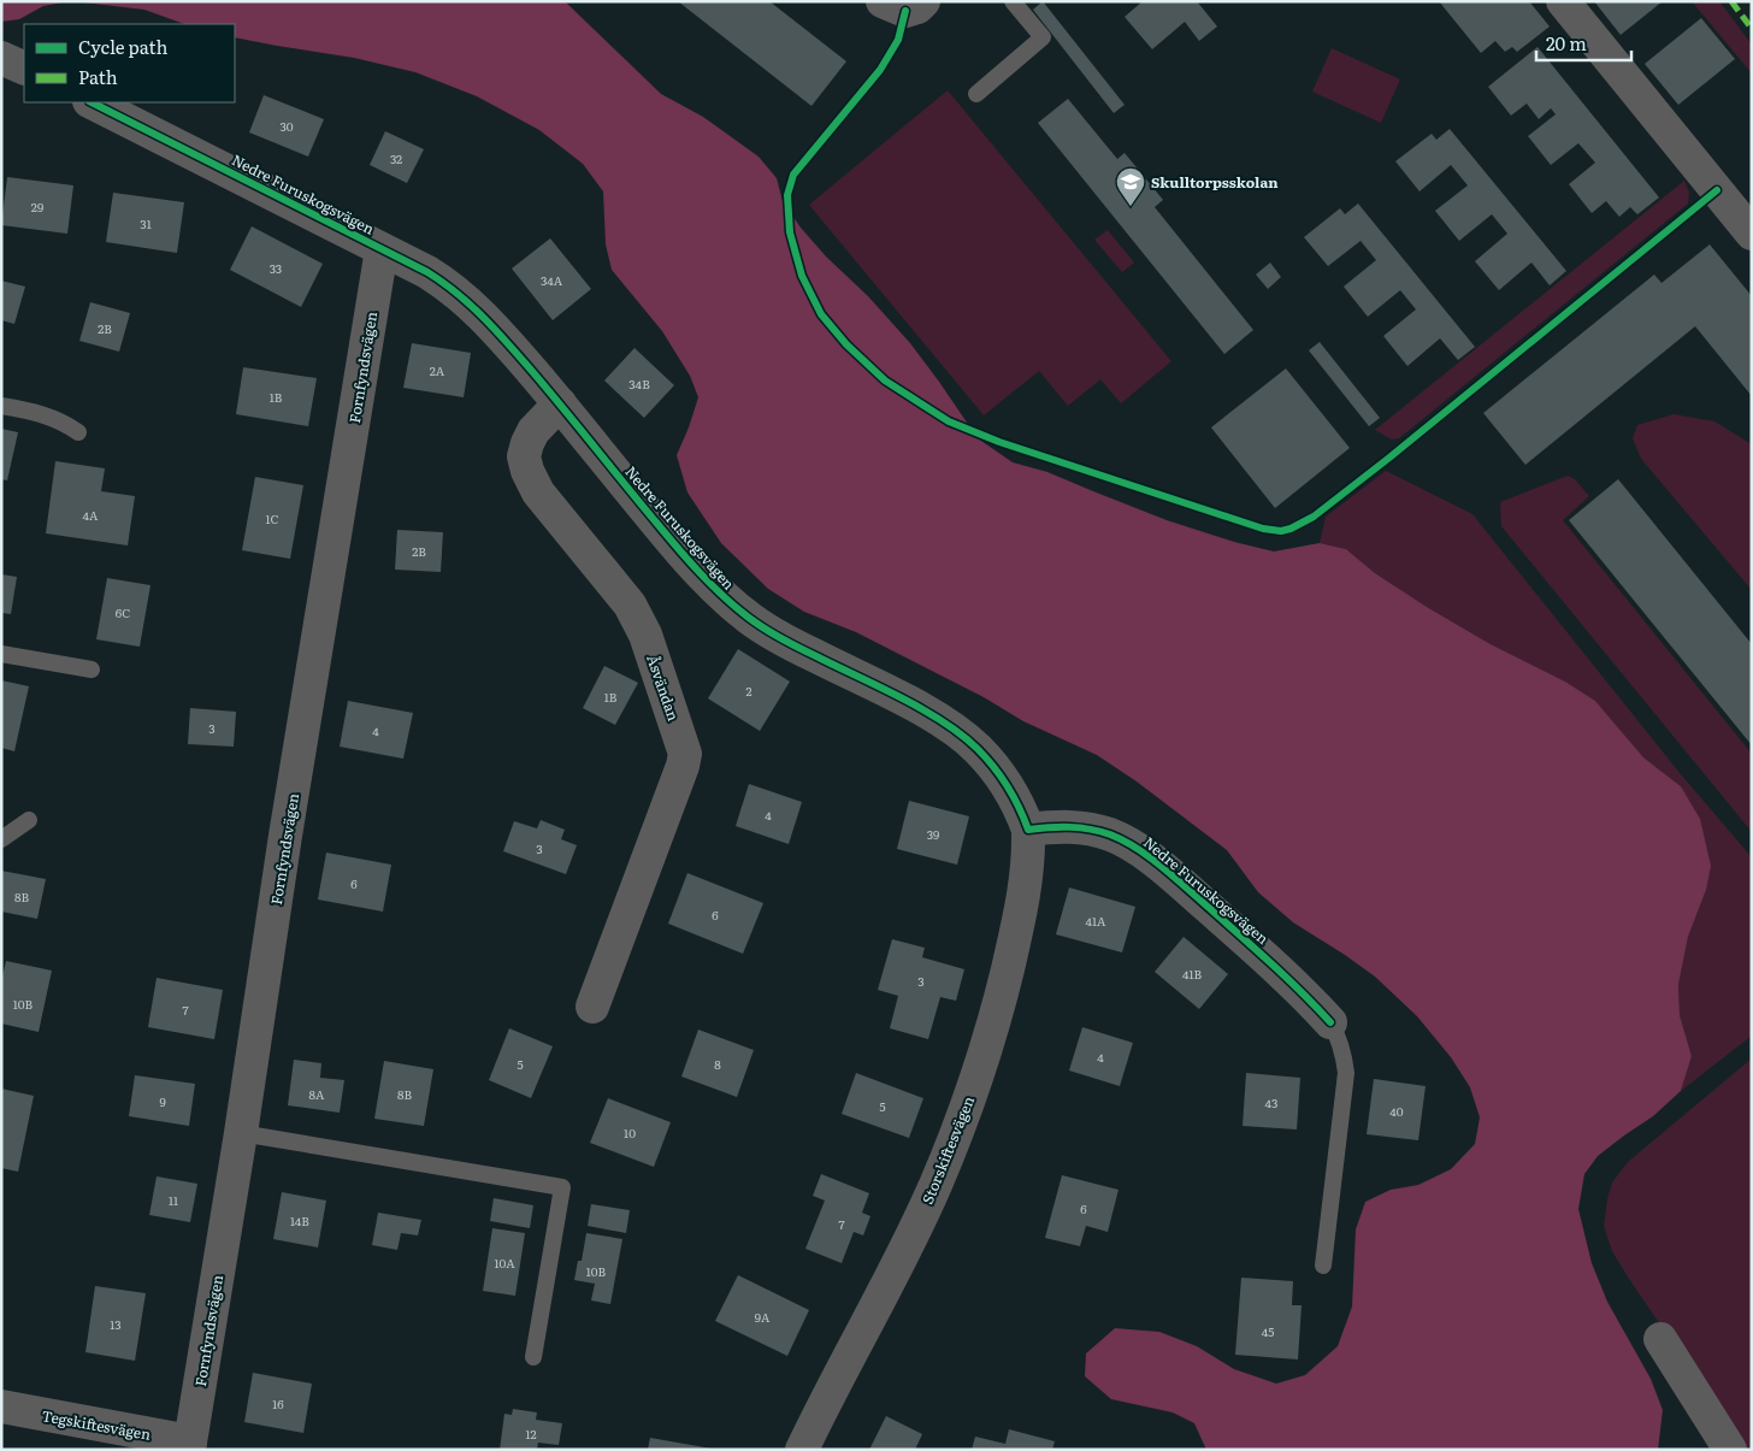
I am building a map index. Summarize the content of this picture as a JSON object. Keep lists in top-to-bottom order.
{
  "streets": {
    "street": [
      "Nedre Furuskogsvägen",
      "Fornfyndsvägen",
      "Åsvändan",
      "Storskiftesvägen",
      "Tegskiftesvägen"
    ]
  },
  "crossings": [
    ["Nedre Furuskogsvägen", "Fornfyndsvägen"],
    ["Nedre Furuskogsvägen", "Åsvändan"],
    ["Nedre Furuskogsvägen", "Storskiftesvägen"],
    ["Fornfyndsvägen", "Tegskiftesvägen"]
  ],
  "places": {
    "school or university": ["Skulltorpsskolan"]
  },
  "house_numbers": [
    "30",
    "32",
    "29",
    "31",
    "33",
    "34A",
    "2B",
    "2A",
    "34B",
    "1B",
    "4A",
    "1C",
    "2B",
    "6C",
    "2",
    "1B",
    "3",
    "4",
    "4",
    "39",
    "3",
    "6",
    "8B",
    "6",
    "41A",
    "41B",
    "3",
    "10B",
    "7",
    "4",
    "5",
    "8",
    "8A",
    "8B",
    "9",
    "43",
    "5",
    "40",
    "10",
    "11",
    "6",
    "14B",
    "7",
    "10A",
    "10B",
    "9A",
    "13",
    "45",
    "16",
    "12"
  ],
  "legend": ["Cycle path", "Path"],
  "scale_bar": "20 m"
}
